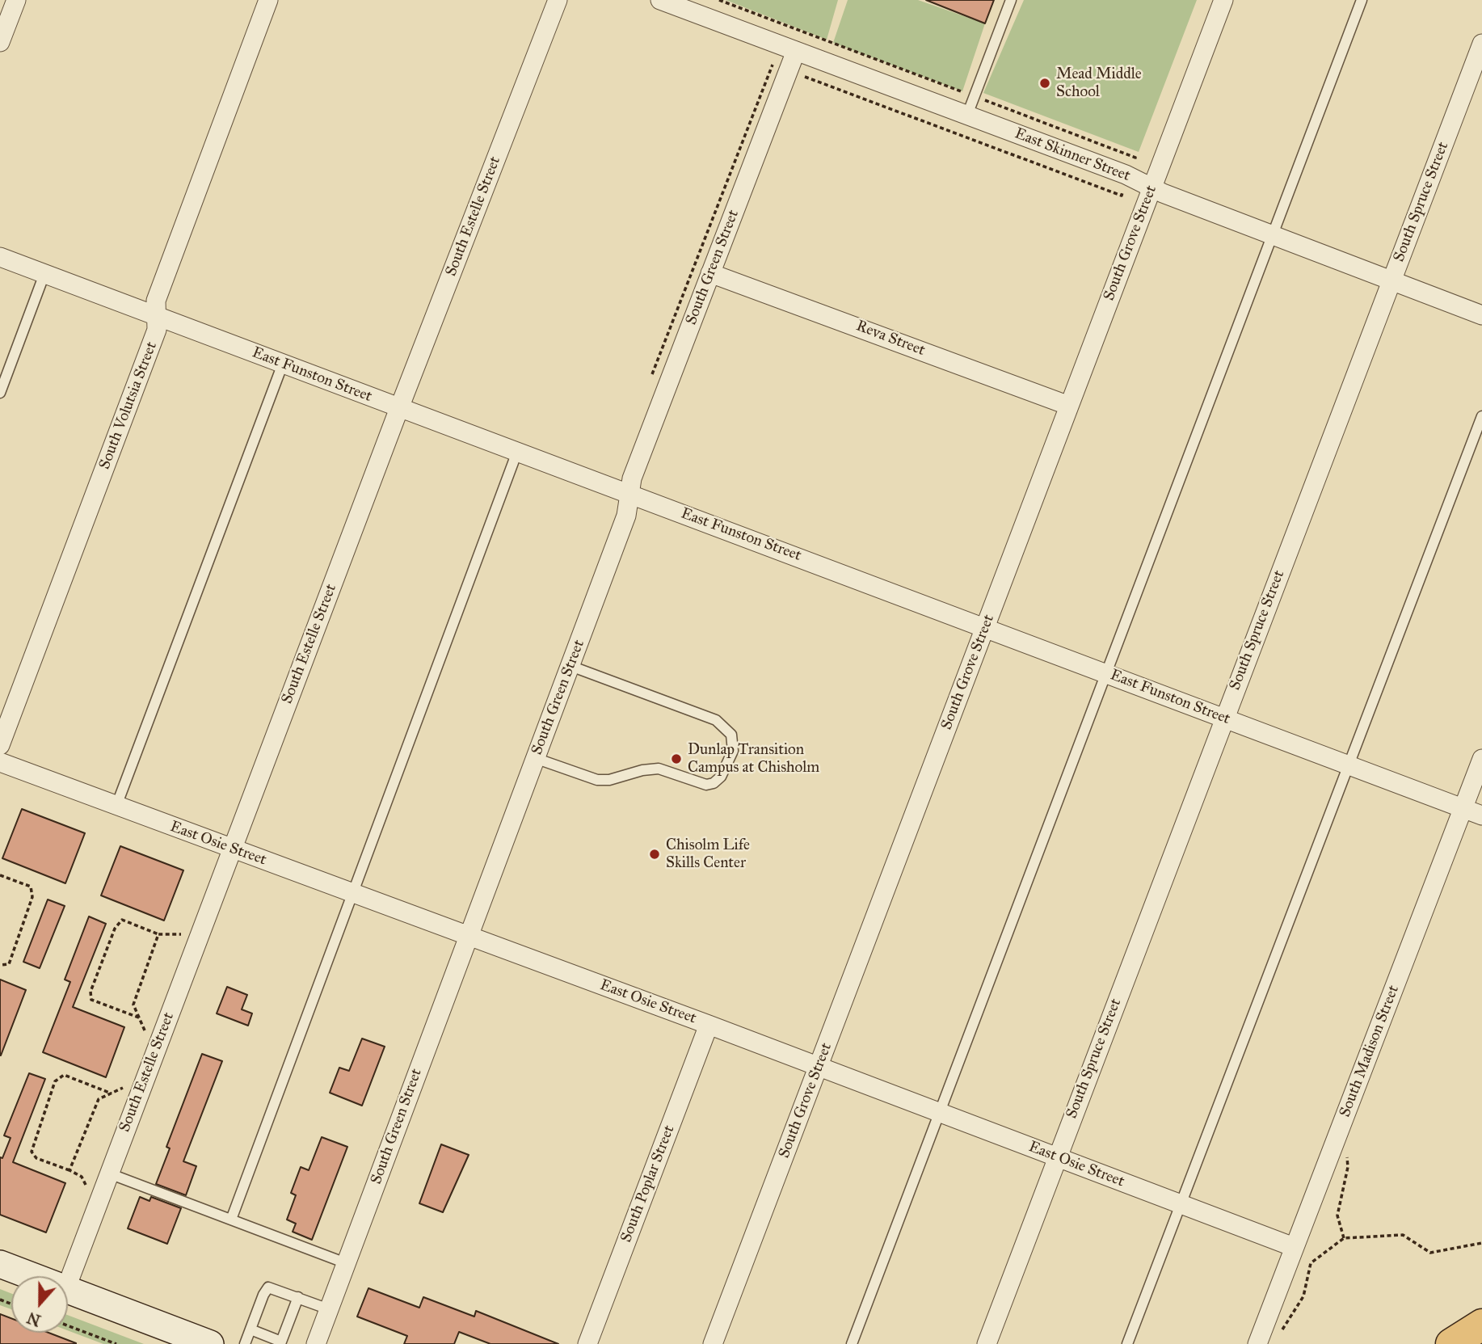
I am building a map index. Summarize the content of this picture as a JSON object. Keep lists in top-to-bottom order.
{
  "streets": {
    "street": [
      "East Skinner Street",
      "South Spruce Street",
      "South Estelle Street",
      "South Grove Street",
      "South Green Street",
      "Reva Street",
      "East Funston Street",
      "South Volutsia Street",
      "East Osie Street",
      "South Madison Street",
      "South Poplar Street"
    ]
  },
  "crossings": [
    ["East Skinner Street", "South Spruce Street"],
    ["East Skinner Street", "South Grove Street"],
    ["East Skinner Street", "South Green Street"],
    ["South Spruce Street", "East Funston Street"],
    ["South Spruce Street", "East Osie Street"],
    ["South Estelle Street", "East Funston Street"],
    ["South Estelle Street", "East Osie Street"],
    ["South Grove Street", "Reva Street"],
    ["South Grove Street", "East Funston Street"],
    ["South Grove Street", "East Osie Street"],
    ["South Green Street", "Reva Street"],
    ["South Green Street", "East Funston Street"],
    ["South Green Street", "East Osie Street"],
    ["East Funston Street", "South Volutsia Street"],
    ["East Funston Street", "South Madison Street"],
    ["East Osie Street", "South Madison Street"],
    ["East Osie Street", "South Poplar Street"]
  ],
  "places": ["Mead Middle School", "Dunlap Transition Campus at Chisholm", "Chisolm Life Skills Center"],
  "north": "bottom"
}
